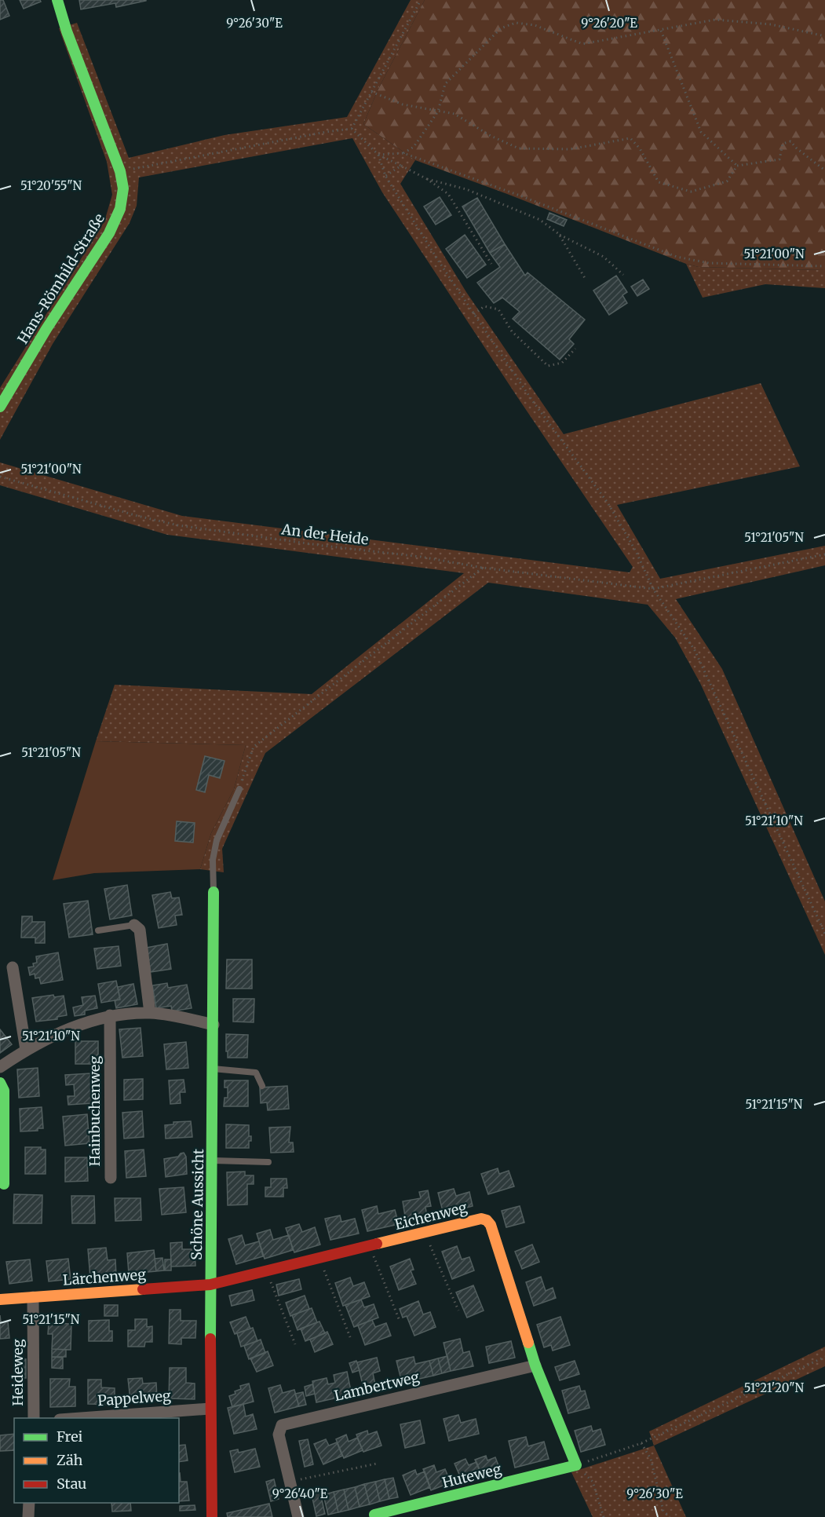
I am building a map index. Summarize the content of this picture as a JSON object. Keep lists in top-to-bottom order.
{
  "streets": {
    "street": [
      "Hans-Römhild-Straße",
      "Hainbuchenweg",
      "Schöne Aussicht",
      "Eichenweg",
      "Lärchenweg",
      "Heideweg",
      "Lambertweg",
      "Pappelweg",
      "Huteweg"
    ],
    "path": ["An der Heide"]
  },
  "crossings": [
    ["Schöne Aussicht", "Eichenweg"],
    ["Schöne Aussicht", "Lärchenweg"],
    ["Schöne Aussicht", "Pappelweg"],
    ["Eichenweg", "Lärchenweg"],
    ["Eichenweg", "Lambertweg"],
    ["Eichenweg", "Huteweg"],
    ["Lärchenweg", "Heideweg"]
  ],
  "legend": ["Frei", "Zäh", "Stau"],
  "coordinates": [
    "9°26'30\"E",
    "9°26'20\"E",
    "51°20'55\"N",
    "51°21'00\"N",
    "51°21'05\"N",
    "51°21'10\"N",
    "51°21'15\"N",
    "51°21'20\"N",
    "9°26'40\"E"
  ]
}
